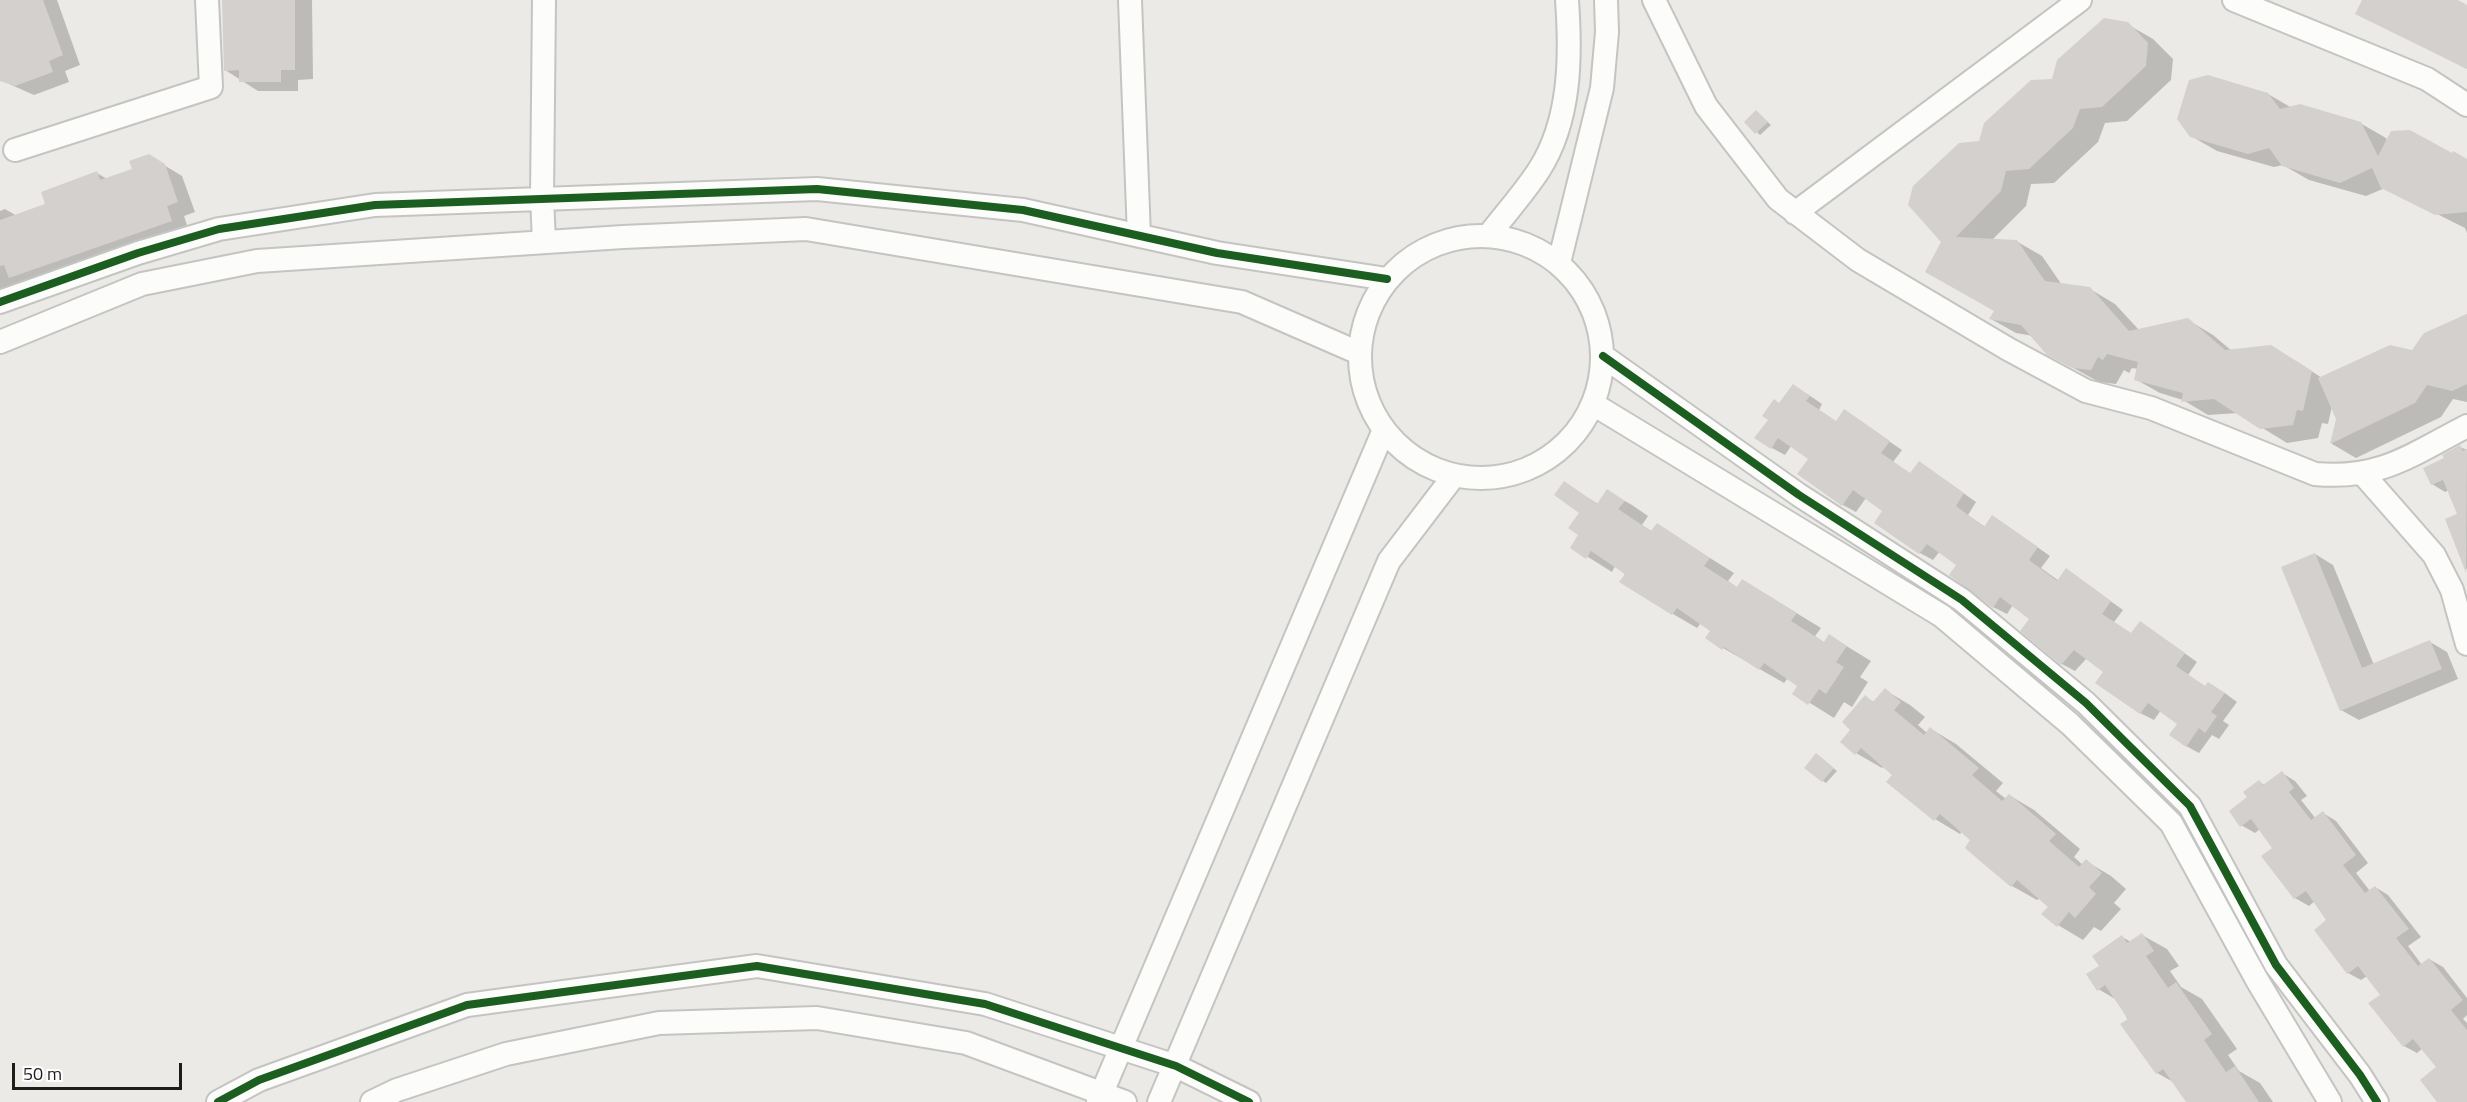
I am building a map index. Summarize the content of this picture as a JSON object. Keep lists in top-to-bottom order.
{
  "scale_bar": "50 m"
}
